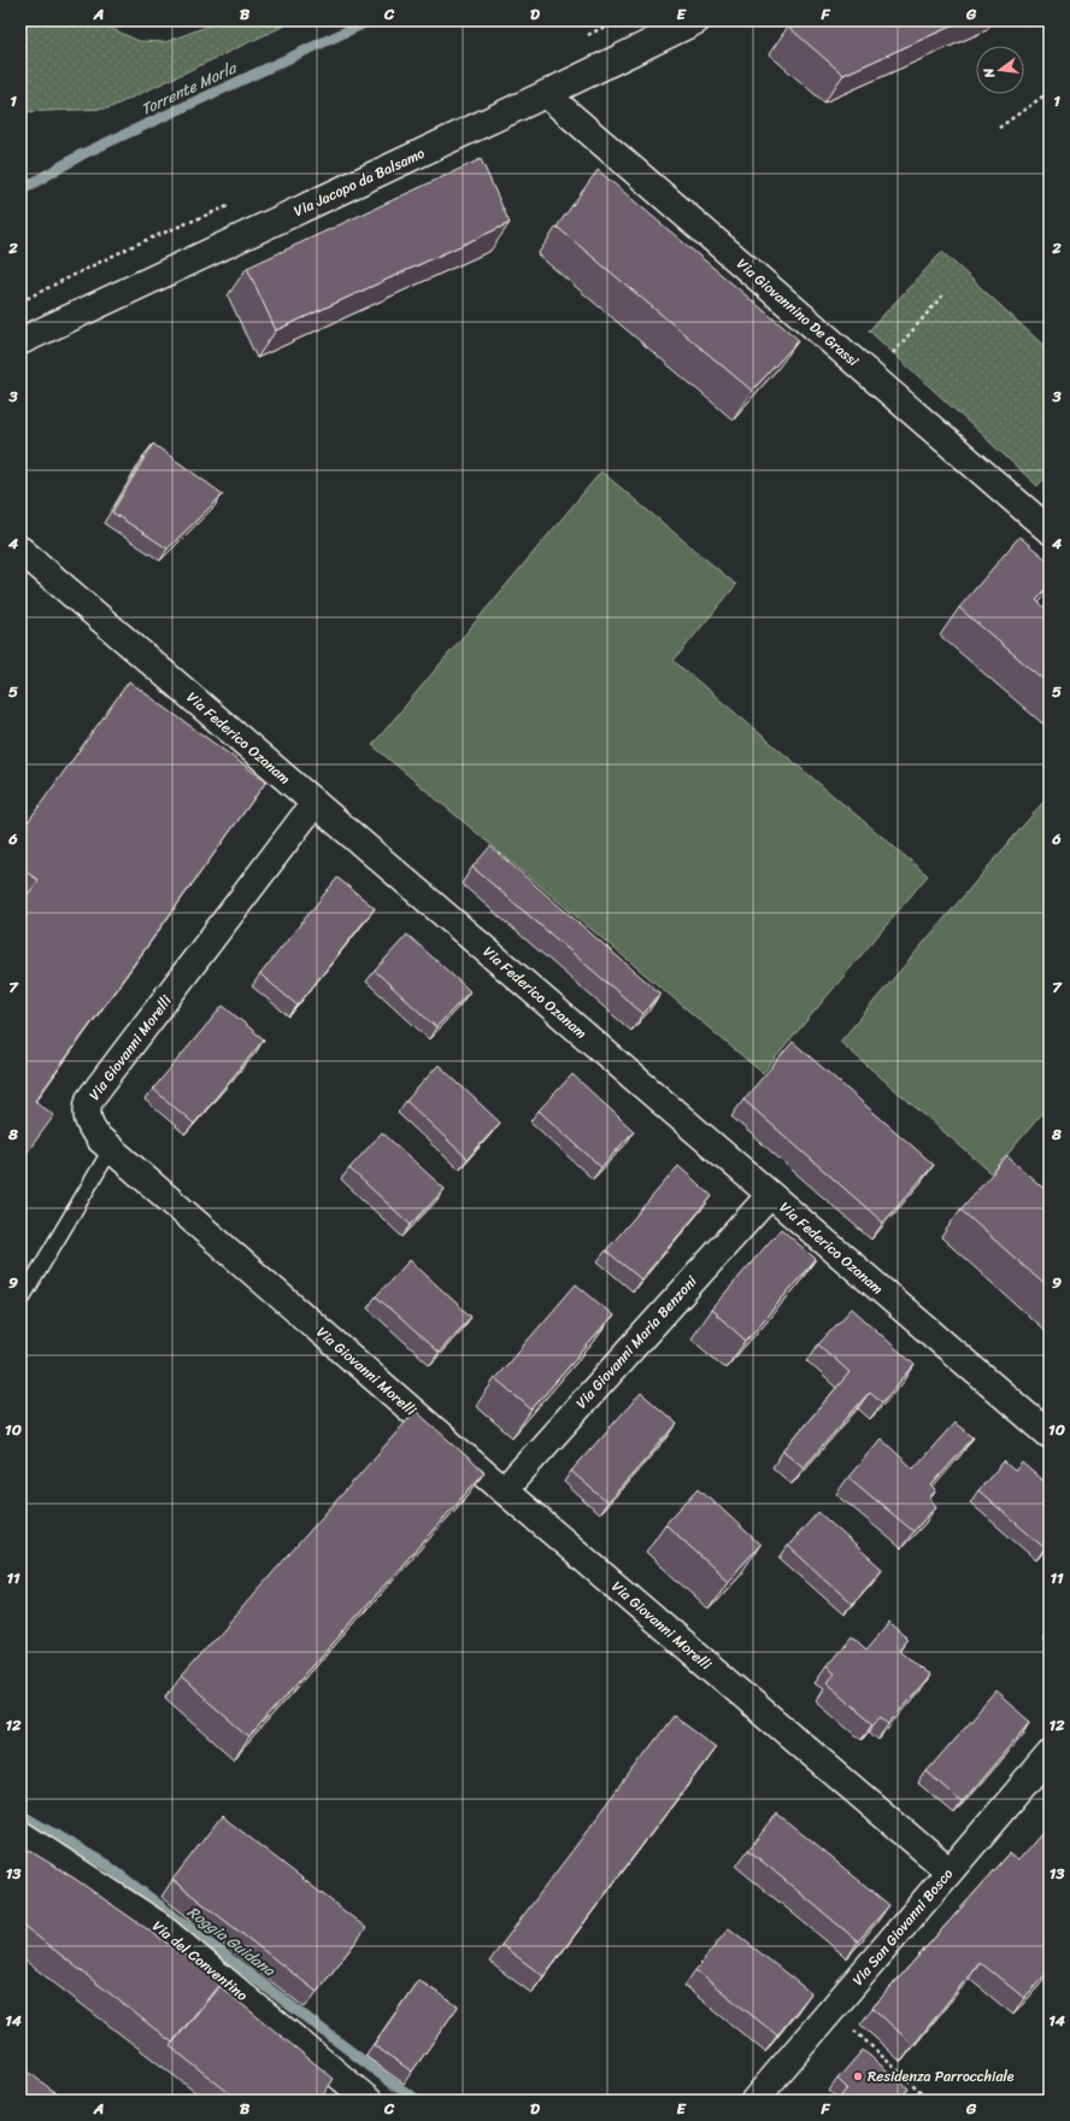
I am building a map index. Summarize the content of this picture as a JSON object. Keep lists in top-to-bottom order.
{
  "streets": {
    "street": [
      "Via Jacopo da Balsamo",
      "Via Giovannino De Grassi",
      "Via Federico Ozanam",
      "Via Giovanni Morelli",
      "Via Giovanni Maria Benzoni",
      "Via San Giovanni Bosco",
      "Via del Conventino"
    ]
  },
  "crossings": [
    ["Via Jacopo da Balsamo", "Via Giovannino De Grassi"],
    ["Via Federico Ozanam", "Via Giovanni Morelli"],
    ["Via Federico Ozanam", "Via Giovanni Maria Benzoni"],
    ["Via Giovanni Morelli", "Via Giovanni Maria Benzoni"],
    ["Via Giovanni Morelli", "Via San Giovanni Bosco"]
  ],
  "water": ["Torrente Morla", "Roggia Guidana"],
  "places": ["Residenza Parrocchiale"],
  "north": "left",
  "grid": {
    "columns": [
      "A",
      "B",
      "C",
      "D",
      "E",
      "F",
      "G"
    ],
    "rows": [
      "1",
      "2",
      "3",
      "4",
      "5",
      "6",
      "7",
      "8",
      "9",
      "10",
      "11",
      "12",
      "13",
      "14"
    ]
  }
}
